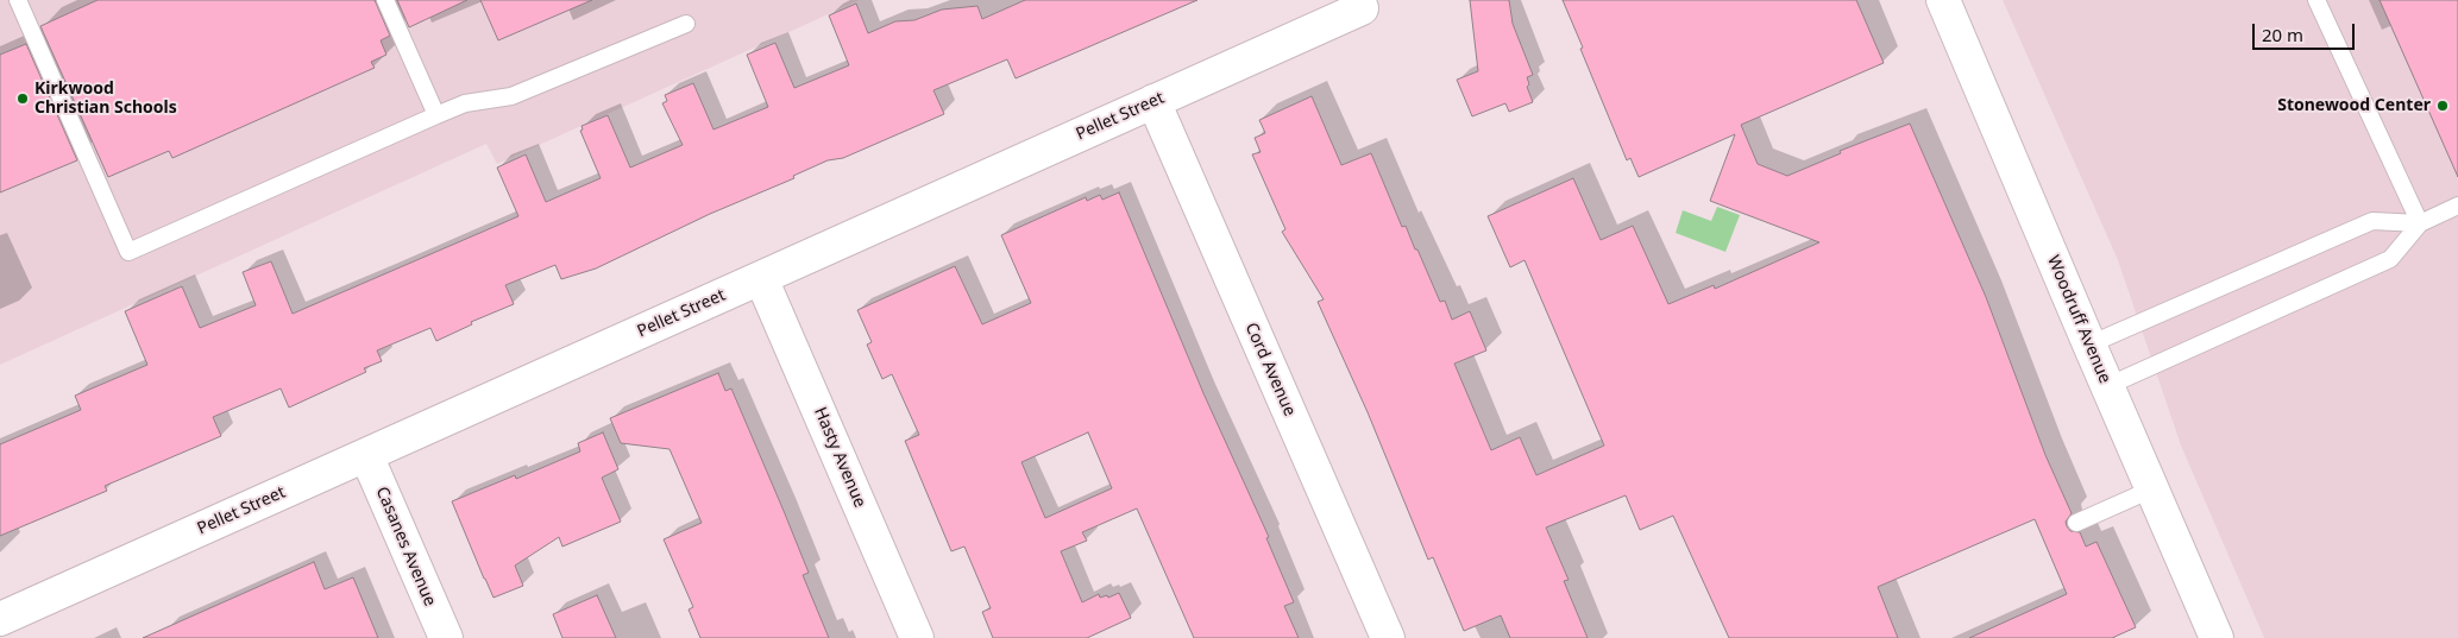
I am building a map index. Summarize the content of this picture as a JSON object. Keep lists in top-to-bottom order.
{
  "streets": {
    "street": [
      "Pellet Street",
      "Woodruff Avenue",
      "Cord Avenue",
      "Hasty Avenue",
      "Casanes Avenue"
    ]
  },
  "crossings": [
    ["Pellet Street", "Cord Avenue"],
    ["Pellet Street", "Hasty Avenue"],
    ["Pellet Street", "Casanes Avenue"]
  ],
  "places": ["Kirkwood Christian Schools", "Stonewood Center"],
  "scale_bar": "20 m"
}
